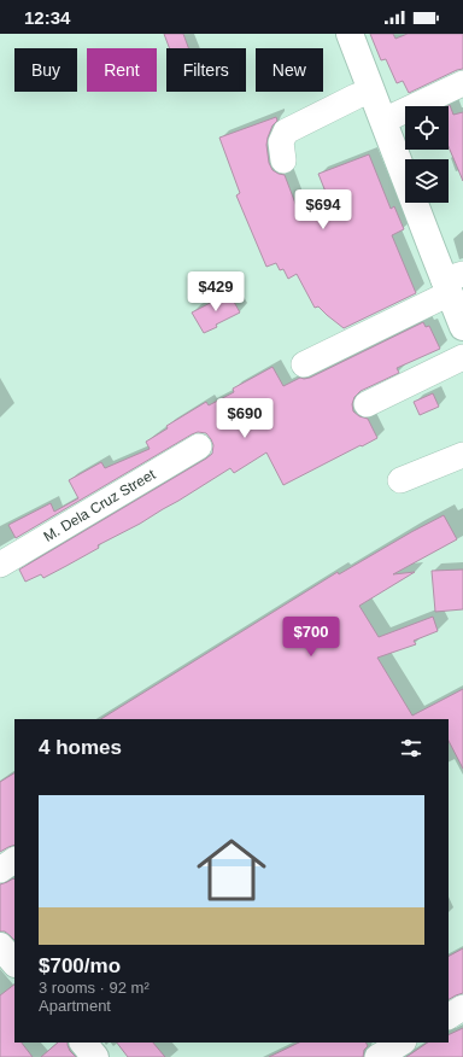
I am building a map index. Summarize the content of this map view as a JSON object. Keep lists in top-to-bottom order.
{
  "streets": {
    "street": ["M. Dela Cruz Street"]
  },
  "page": {
    "status": "12:34",
    "chip": [
      "Buy",
      "Rent",
      "Filters",
      "New"
    ],
    "price": [
      "$694",
      "$429",
      "$690",
      "$700"
    ],
    "heading": "4 homes",
    "list": [
      {
        "name": "$700/mo",
        "note": "3 rooms · 92 m² · Apartment"
      }
    ]
  }
}
